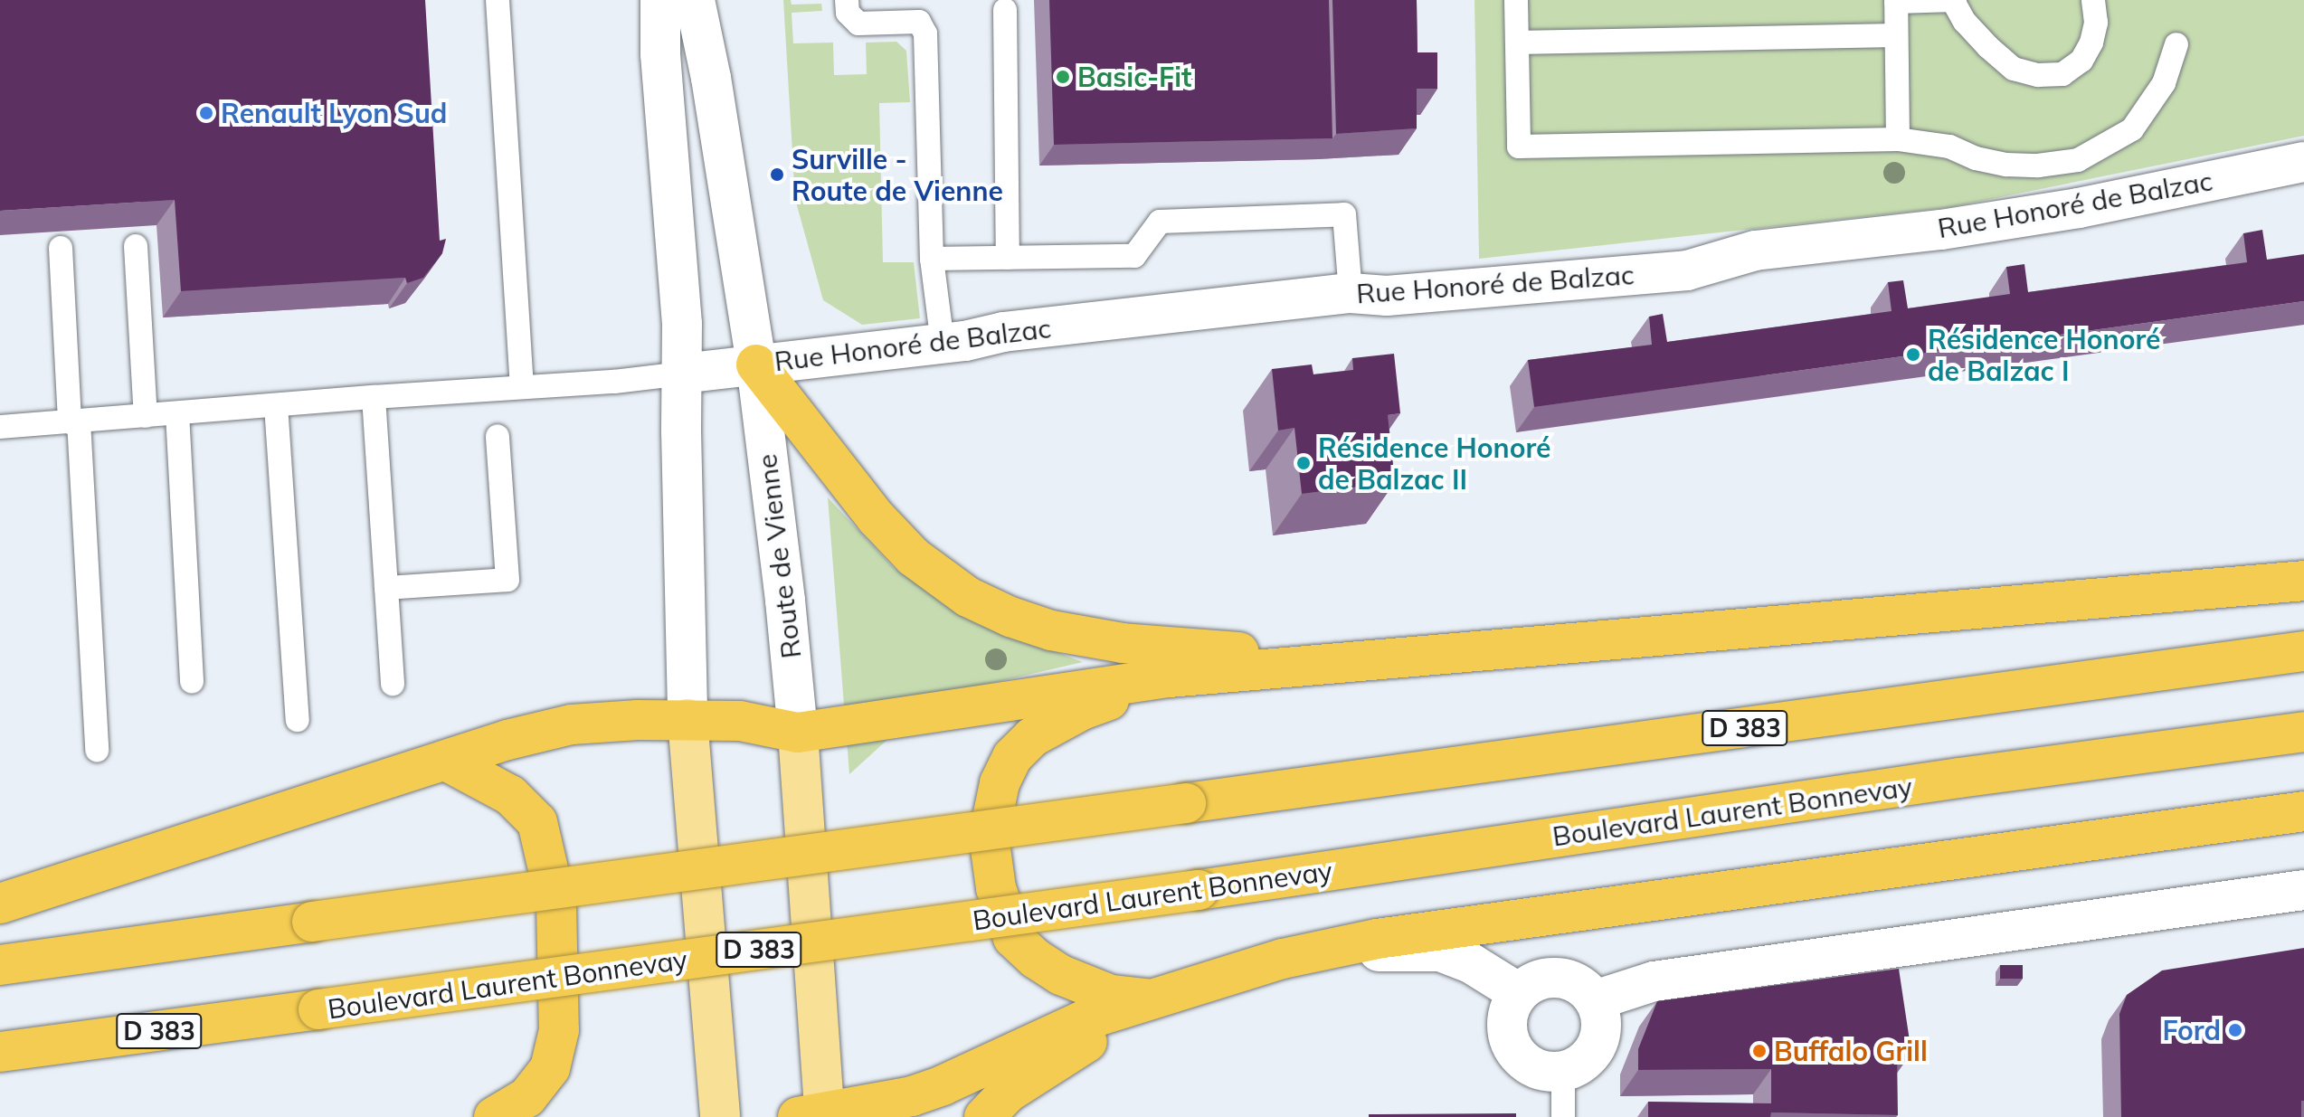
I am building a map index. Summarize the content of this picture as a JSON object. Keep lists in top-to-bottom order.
{
  "streets": {
    "highway": ["D 383", "Boulevard Laurent Bonnevay"],
    "main road": ["Route de Vienne"],
    "street": ["Rue Honoré de Balzac"]
  },
  "crossings": [
    ["Rue Honoré de Balzac", "Route de Vienne"]
  ],
  "places": [
    "Basic-Fit",
    "Renault Lyon Sud",
    "Surville - Route de Vienne",
    "Résidence Honoré de Balzac I",
    "Résidence Honoré de Balzac II",
    "Ford",
    "Buffalo Grill"
  ]
}
